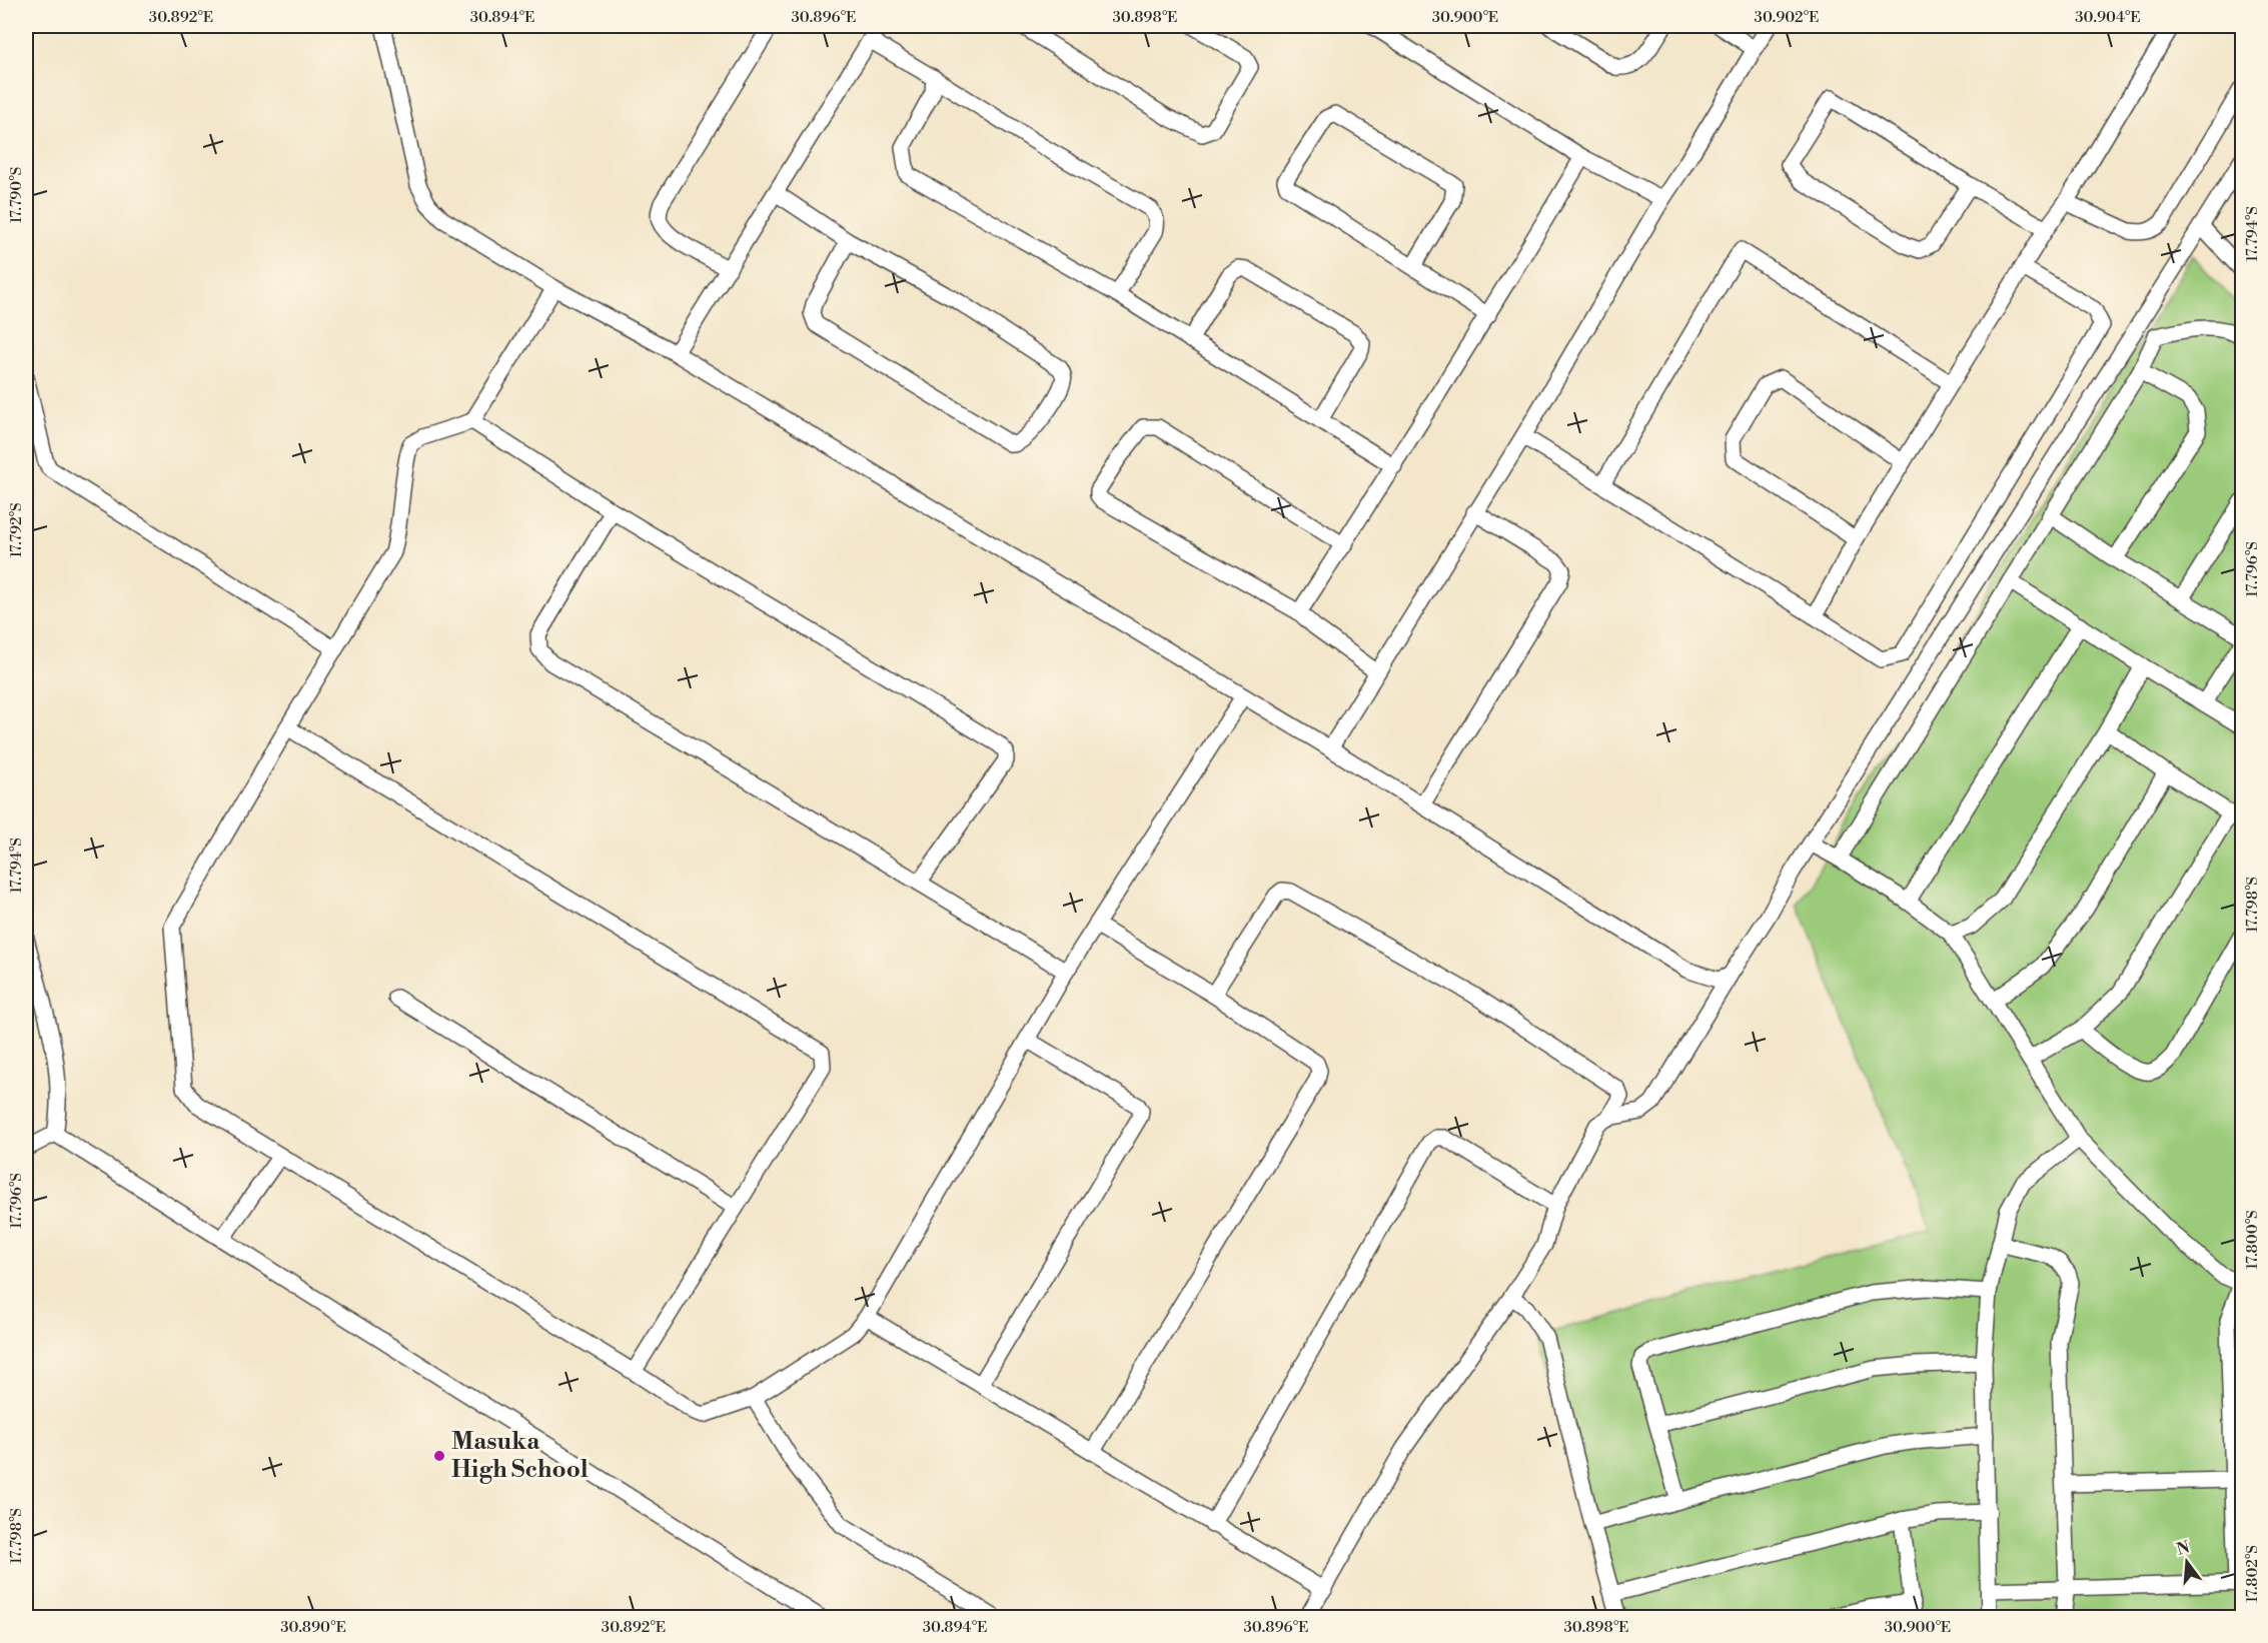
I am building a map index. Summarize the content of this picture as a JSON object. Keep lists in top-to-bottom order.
{
  "places": ["Masuka High School"],
  "north": "top",
  "coordinates": [
    "30.892°E",
    "30.894°E",
    "30.896°E",
    "30.898°E",
    "30.900°E",
    "30.902°E",
    "30.904°E",
    "17.790°S",
    "17.794°S",
    "17.792°S",
    "17.796°S",
    "17.798°S",
    "17.800°S",
    "17.802°S",
    "30.890°E"
  ]
}
